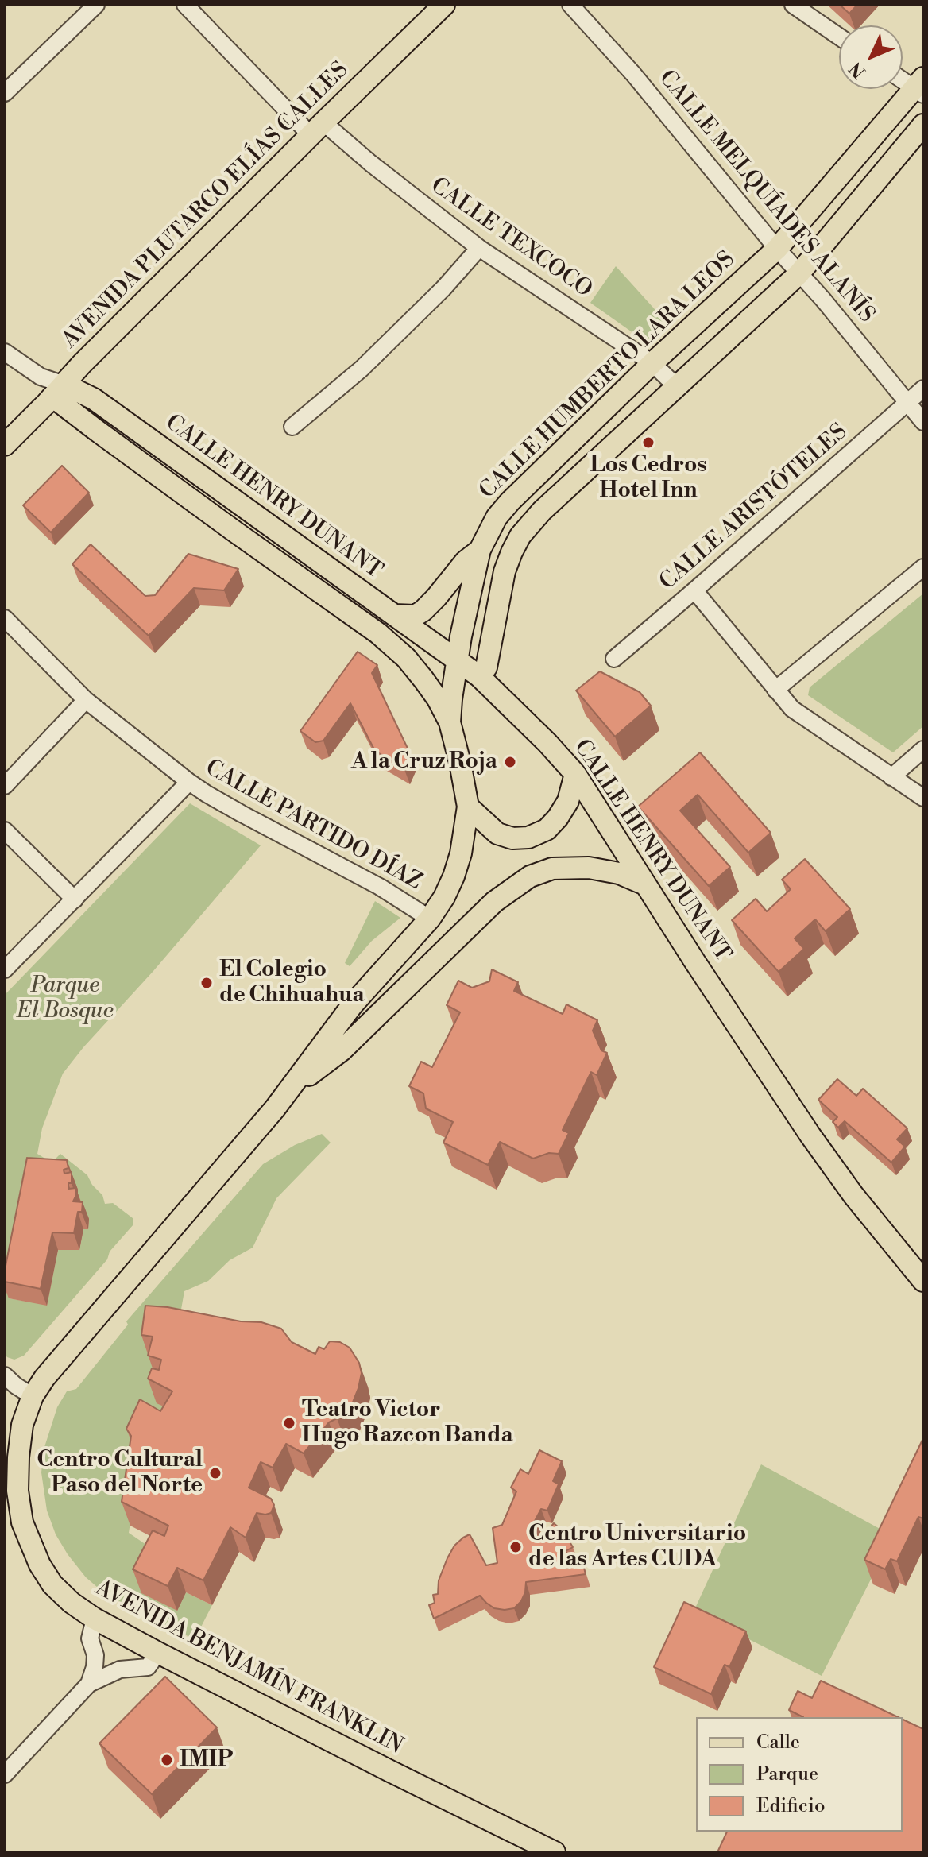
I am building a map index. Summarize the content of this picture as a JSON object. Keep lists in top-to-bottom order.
{
  "streets": {
    "main road": [
      "AVENIDA PLUTARCO ELÍAS CALLES",
      "CALLE HUMBERTO LARA LEOS",
      "CALLE HENRY DUNANT",
      "AVENIDA BENJAMÍN FRANKLIN"
    ],
    "street": [
      "CALLE MELQUÍADES ALANÍS",
      "CALLE TEXCOCO",
      "CALLE ARISTÓTELES",
      "CALLE PARTIDO DÍAZ"
    ]
  },
  "crossings": [
    ["CALLE MELQUÍADES ALANÍS", "CALLE HUMBERTO LARA LEOS"],
    ["CALLE MELQUÍADES ALANÍS", "CALLE ARISTÓTELES"],
    ["AVENIDA PLUTARCO ELÍAS CALLES", "CALLE TEXCOCO"],
    ["AVENIDA PLUTARCO ELÍAS CALLES", "CALLE HENRY DUNANT"],
    ["CALLE TEXCOCO", "CALLE HUMBERTO LARA LEOS"],
    ["CALLE HUMBERTO LARA LEOS", "CALLE HENRY DUNANT"],
    ["CALLE HUMBERTO LARA LEOS", "CALLE PARTIDO DÍAZ"],
    ["CALLE HUMBERTO LARA LEOS", "AVENIDA BENJAMÍN FRANKLIN"]
  ],
  "parks": ["Parque El Bosque"],
  "places": [
    "Los Cedros Hotel Inn",
    "A la Cruz Roja",
    "El Colegio de Chihuahua",
    "Teatro Victor Hugo Razcon Banda",
    "Centro Cultural Paso del Norte",
    "Centro Universitario de las Artes CUDA",
    "IMIP"
  ],
  "legend": ["Calle", "Parque", "Edificio"],
  "north": "bottom left"
}
